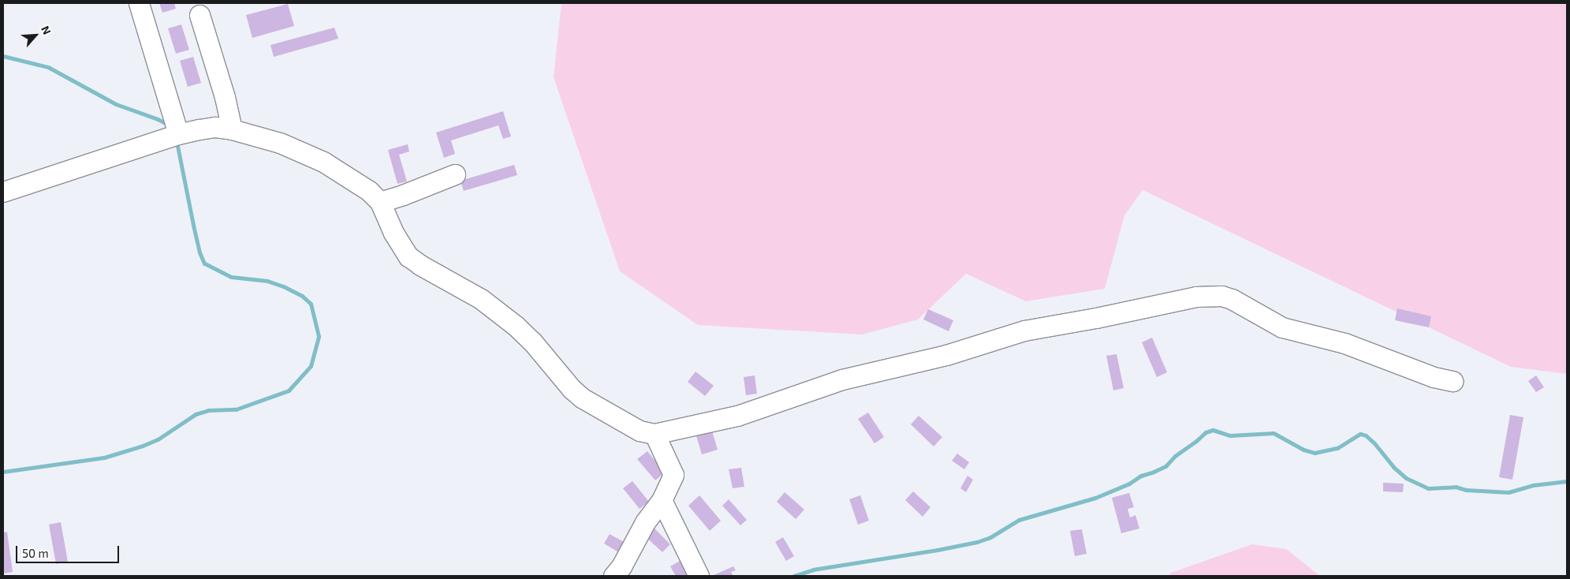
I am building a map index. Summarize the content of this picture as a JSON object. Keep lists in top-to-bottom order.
{
  "scale_bar": "50 m",
  "north": "top right"
}
